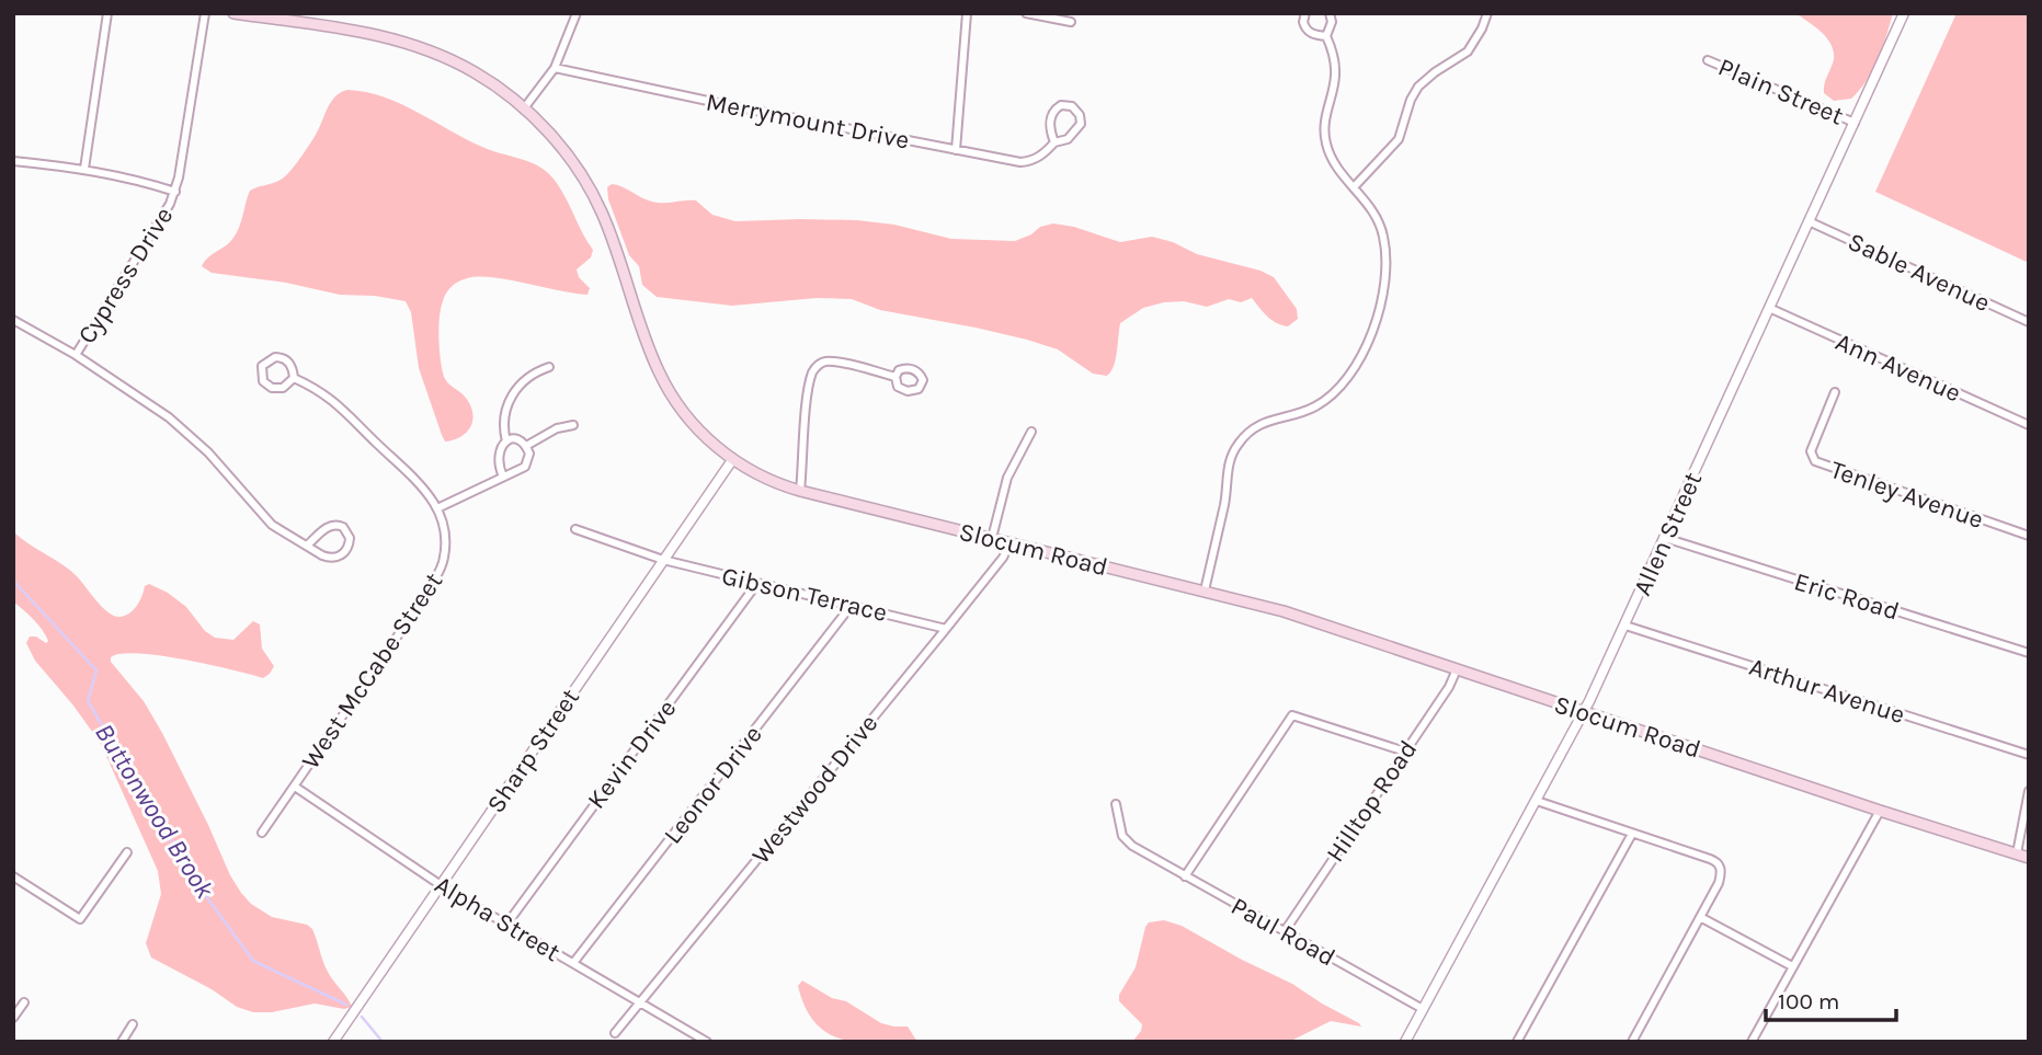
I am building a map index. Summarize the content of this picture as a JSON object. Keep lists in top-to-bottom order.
{
  "streets": {
    "main road": ["Slocum Road"],
    "street": [
      "Plain Street",
      "Merrymount Drive",
      "Sable Avenue",
      "Cypress Drive",
      "Ann Avenue",
      "Tenley Avenue",
      "Allen Street",
      "Gibson Terrace",
      "Eric Road",
      "West McCabe Street",
      "Arthur Avenue",
      "Sharp Street",
      "Kevin Drive",
      "Leonor Drive",
      "Westwood Drive",
      "Hilltop Road",
      "Alpha Street",
      "Paul Road"
    ]
  },
  "crossings": [
    ["Plain Street", "Allen Street"],
    ["Sable Avenue", "Allen Street"],
    ["Ann Avenue", "Allen Street"],
    ["Allen Street", "Slocum Road"],
    ["Allen Street", "Eric Road"],
    ["Allen Street", "Arthur Avenue"],
    ["Allen Street", "Paul Road"],
    ["Slocum Road", "Sharp Street"],
    ["Slocum Road", "Westwood Drive"],
    ["Slocum Road", "Hilltop Road"],
    ["Gibson Terrace", "Sharp Street"],
    ["Gibson Terrace", "Kevin Drive"],
    ["Gibson Terrace", "Leonor Drive"],
    ["Gibson Terrace", "Westwood Drive"],
    ["West McCabe Street", "Alpha Street"],
    ["Sharp Street", "Alpha Street"],
    ["Kevin Drive", "Alpha Street"],
    ["Leonor Drive", "Alpha Street"],
    ["Westwood Drive", "Alpha Street"],
    ["Hilltop Road", "Paul Road"]
  ],
  "water": ["Buttonwood Brook"],
  "scale_bar": "100 m"
}
